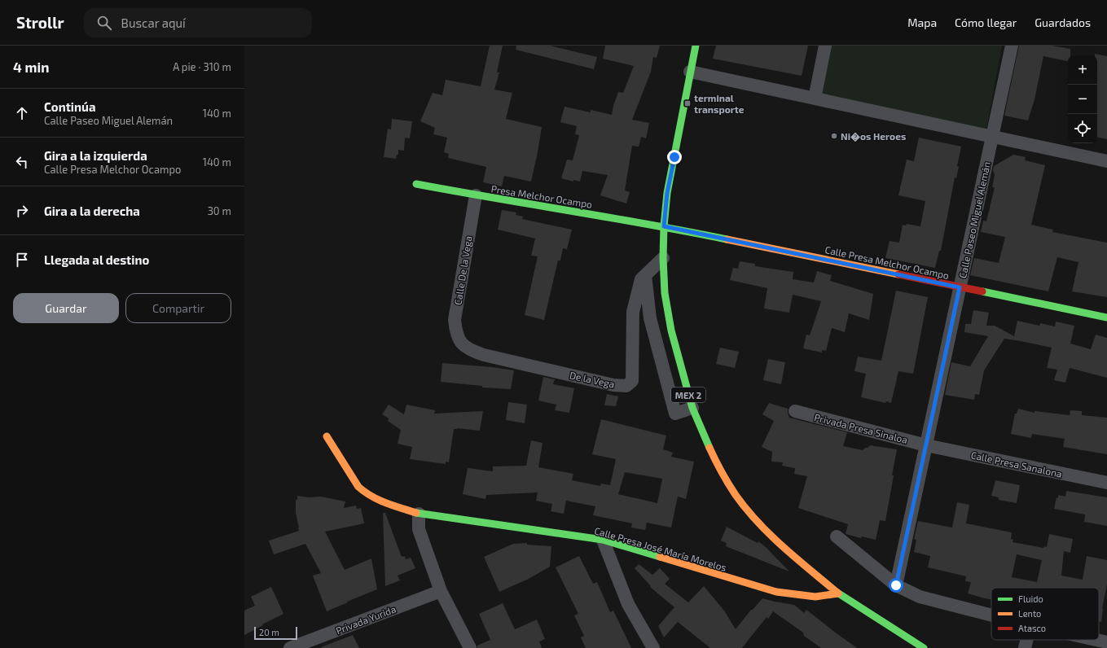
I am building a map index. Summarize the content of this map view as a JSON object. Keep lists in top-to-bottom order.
{
  "streets": {
    "street": [
      "Presa Melchor Ocampo",
      "Calle Paseo Miguel Alemán",
      "Calle Presa Melchor Ocampo",
      "Calle De la Vega",
      "De la Vega",
      "MEX 2",
      "Privada Presa Sinaloa",
      "Calle Presa Sanalona",
      "Calle Presa José María Morelos",
      "Privada Yurida"
    ]
  },
  "crossings": [
    ["Presa Melchor Ocampo", "Calle Presa Melchor Ocampo"],
    ["Presa Melchor Ocampo", "Calle De la Vega"],
    ["Presa Melchor Ocampo", "MEX 2"],
    ["Calle Paseo Miguel Alemán", "Calle Presa Melchor Ocampo"],
    ["Calle Paseo Miguel Alemán", "Privada Presa Sinaloa"],
    ["Calle Paseo Miguel Alemán", "Calle Presa Sanalona"],
    ["Calle Presa Melchor Ocampo", "MEX 2"],
    ["Calle De la Vega", "De la Vega"],
    ["De la Vega", "MEX 2"],
    ["MEX 2", "Calle Presa José María Morelos"],
    ["Privada Presa Sinaloa", "Calle Presa Sanalona"]
  ],
  "places": {
    "transit": ["terminal transporte"],
    "other": ["Ni�os Heroes"]
  },
  "legend": ["Fluido", "Lento", "Atasco"],
  "scale_bar": "20 m",
  "page": {
    "header": "Strollr",
    "search": "Buscar aquí",
    "nav": ["Mapa", "Cómo llegar", "Guardados"],
    "heading": ["4 min", "A pie · 310 m"],
    "map_buttons": ["+", "−"],
    "list": [
      ["Continúa", "Calle Paseo Miguel Alemán", "140 m"],
      ["Gira a la izquierda", "Calle Presa Melchor Ocampo", "140 m"],
      ["Gira a la derecha", "30 m"],
      "Llegada al destino"
    ],
    "buttons": ["Guardar", "Compartir"],
    "scale": "20 m"
  }
}
